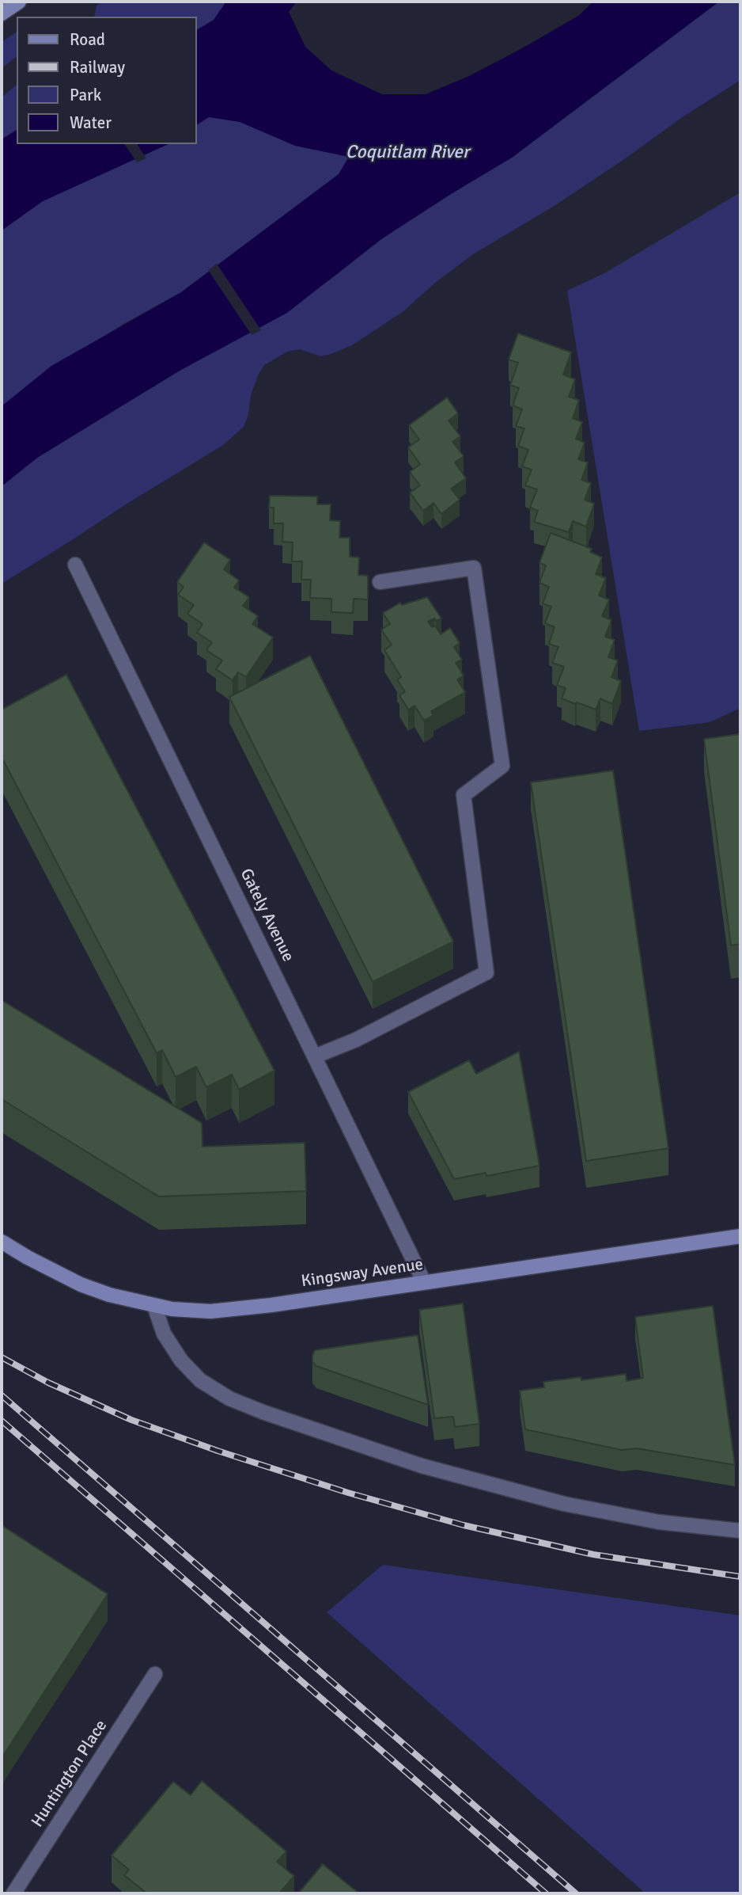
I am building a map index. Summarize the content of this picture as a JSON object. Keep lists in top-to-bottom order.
{
  "streets": {
    "main road": ["Kingsway Avenue"],
    "street": ["Gately Avenue", "Huntington Place"]
  },
  "crossings": [
    ["Gately Avenue", "Kingsway Avenue"]
  ],
  "water": ["Coquitlam River"],
  "legend": [
    "Road",
    "Railway",
    "Park",
    "Water"
  ]
}
